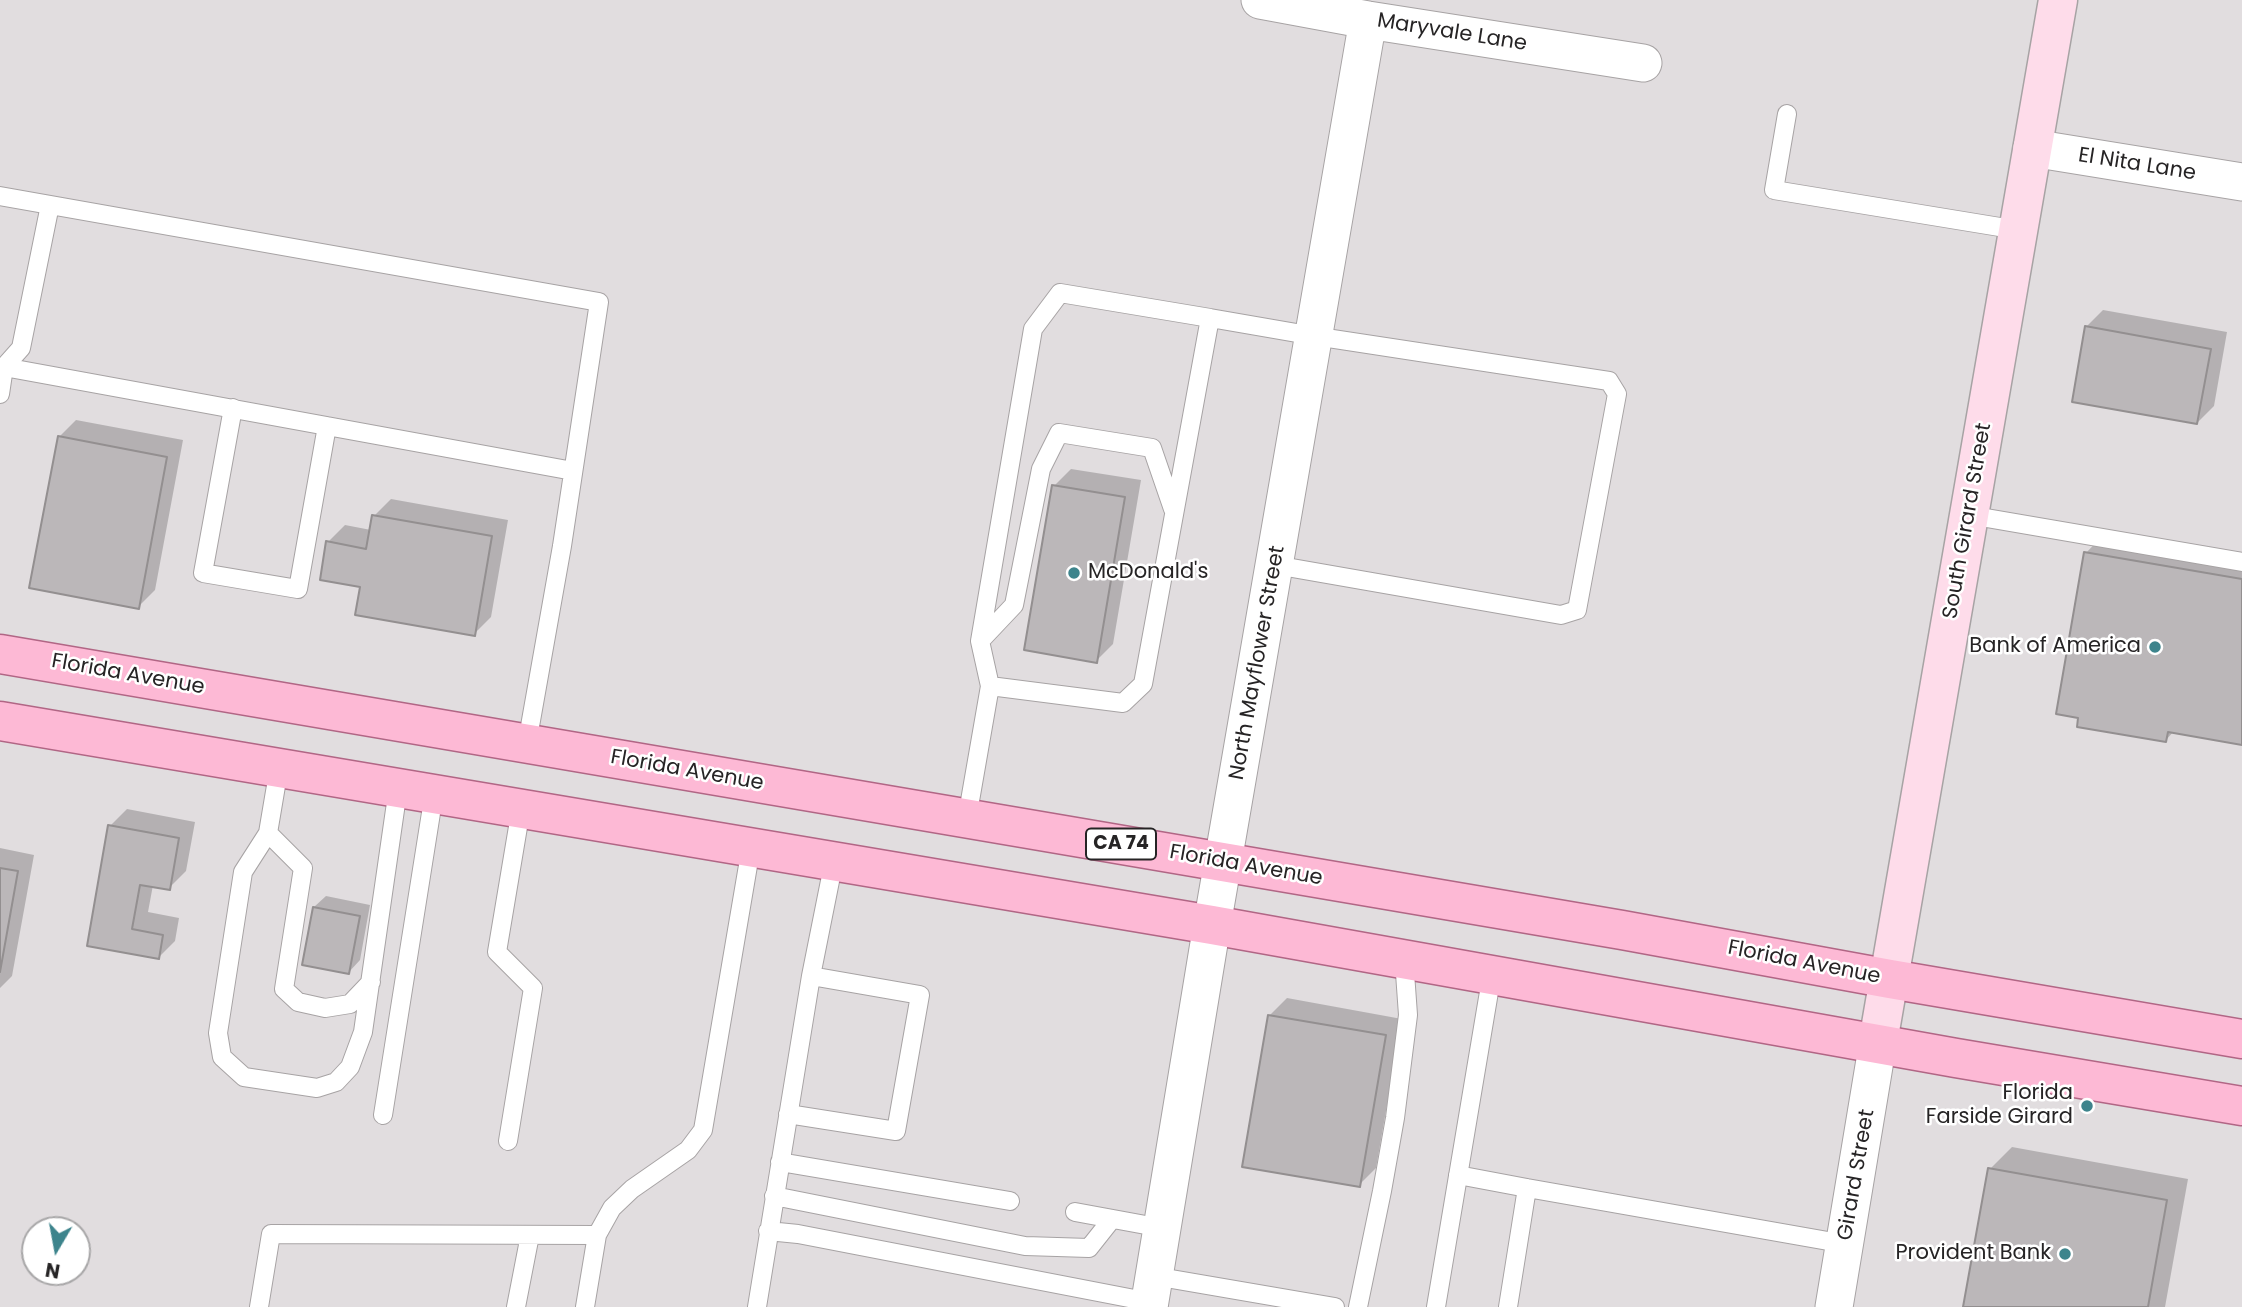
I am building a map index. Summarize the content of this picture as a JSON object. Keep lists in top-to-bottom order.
{
  "streets": {
    "main road": ["Florida Avenue", "CA 74"],
    "street": [
      "Maryvale Lane",
      "El Nita Lane",
      "South Girard Street",
      "North Mayflower Street",
      "Girard Street"
    ]
  },
  "crossings": [
    ["Maryvale Lane", "North Mayflower Street"],
    ["El Nita Lane", "South Girard Street"],
    ["South Girard Street", "Florida Avenue"],
    ["South Girard Street", "Girard Street"],
    ["North Mayflower Street", "Florida Avenue"]
  ],
  "places": [
    "McDonald's",
    "Bank of America",
    "Florida Farside Girard",
    "Provident Bank"
  ],
  "north": "bottom"
}
